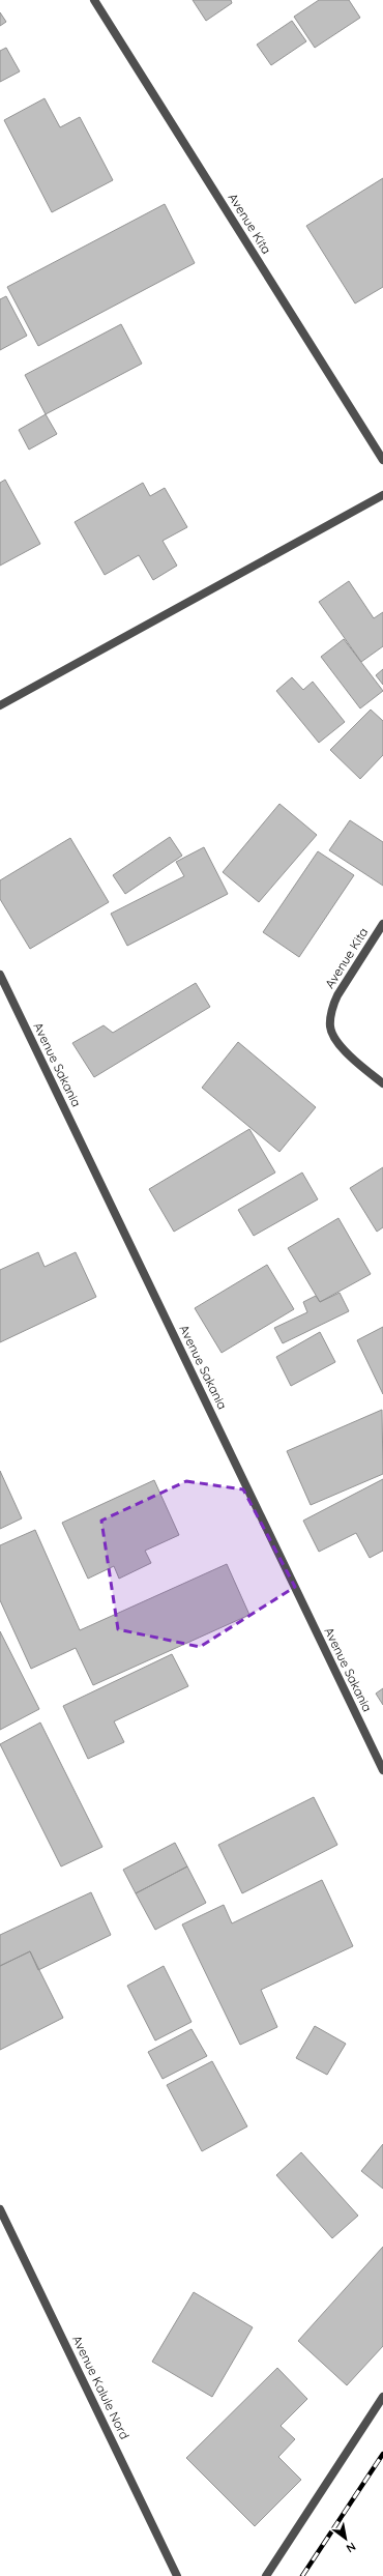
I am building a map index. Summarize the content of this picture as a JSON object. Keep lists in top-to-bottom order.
{
  "streets": {
    "street": ["Avenue Kita", "Avenue Sakania", "Avenue Kalule Nord"]
  },
  "north": "bottom right"
}
